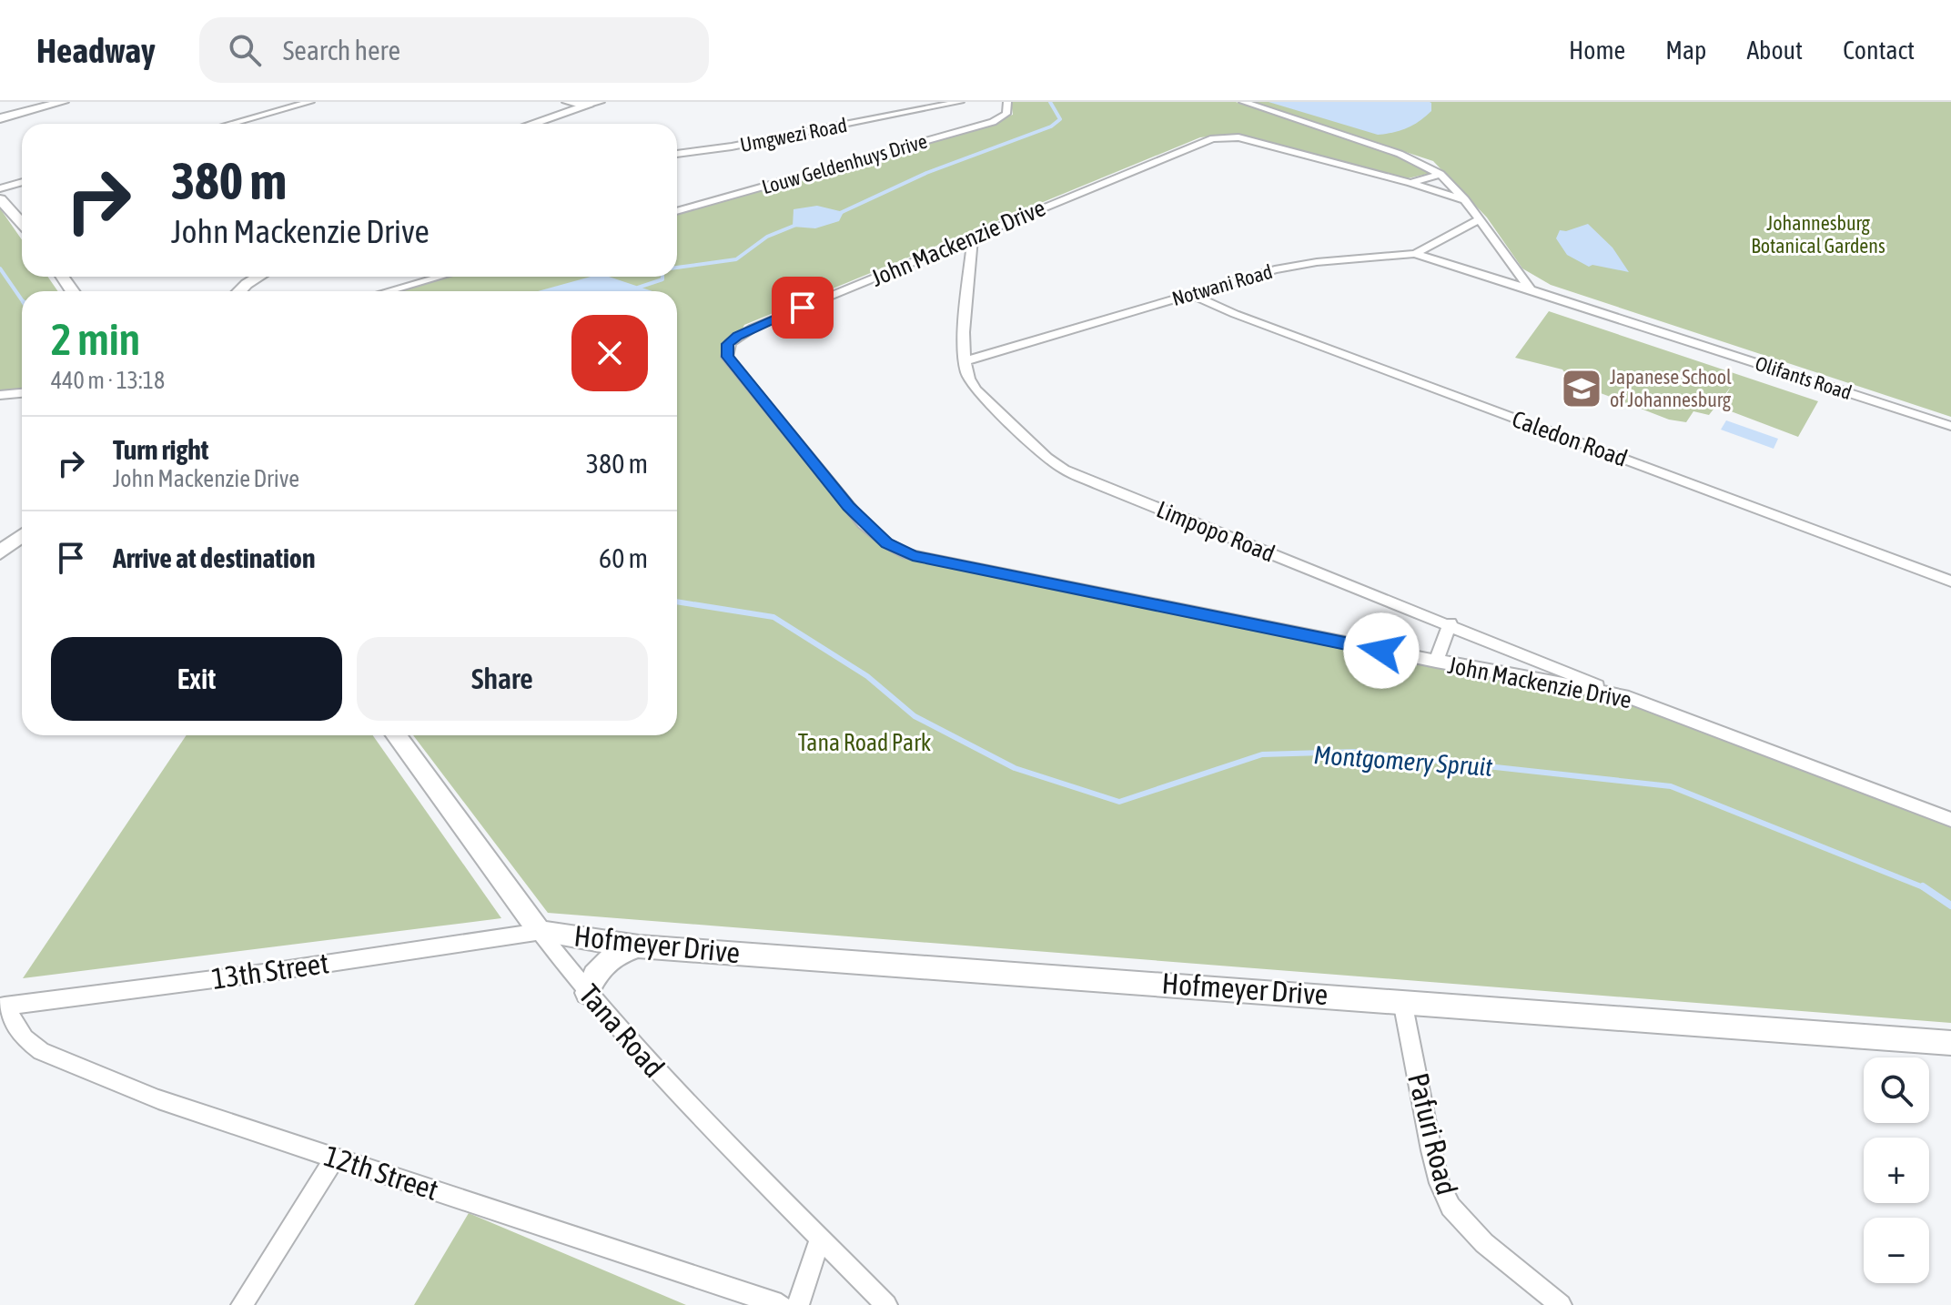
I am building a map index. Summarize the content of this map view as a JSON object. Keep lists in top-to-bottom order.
{
  "streets": {
    "main road": ["Hofmeyer Drive", "Tana Road"],
    "street": [
      "Umgwezi Road",
      "Louw Geldenhuys Drive",
      "John Mackenzie Drive",
      "Notwani Road",
      "Olifants Road",
      "Caledon Road",
      "Limpopo Road",
      "13th Street",
      "Pafuri Road",
      "12th Street"
    ]
  },
  "crossings": [
    ["John Mackenzie Drive", "Limpopo Road"],
    ["Notwani Road", "Olifants Road"],
    ["Notwani Road", "Caledon Road"],
    ["Notwani Road", "Limpopo Road"],
    ["Hofmeyer Drive", "13th Street"],
    ["Hofmeyer Drive", "Tana Road"],
    ["Hofmeyer Drive", "Pafuri Road"],
    ["13th Street", "Tana Road"],
    ["13th Street", "12th Street"]
  ],
  "water": ["Montgomery Spruit"],
  "parks": ["Johannesburg Botanical Gardens", "Tana Road Park"],
  "places": {
    "school or university": ["Japanese School of Johannesburg"]
  },
  "page": {
    "header": "Headway",
    "search": "Search here",
    "nav": [
      "Home",
      "Map",
      "About",
      "Contact"
    ],
    "turn": ["380 m", "John Mackenzie Drive"],
    "heading": ["2 min", "440 m · 13:18"],
    "list": [
      {
        "name": "Turn right",
        "note": "John Mackenzie Drive",
        "value": "380 m"
      },
      {
        "name": "Arrive at destination",
        "value": "60 m"
      }
    ],
    "buttons": ["Exit", "Share"],
    "map_buttons": ["+", "−"]
  }
}
